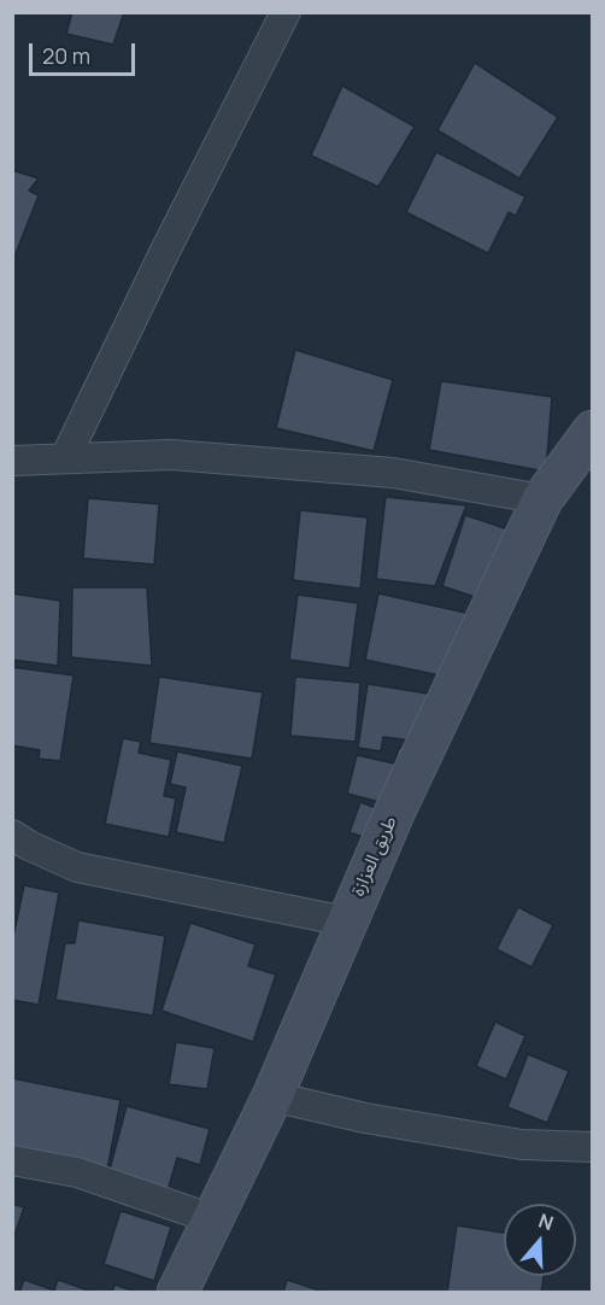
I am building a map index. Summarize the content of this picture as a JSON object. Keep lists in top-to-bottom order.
{
  "streets": {
    "street": ["طريق العزازة"]
  },
  "scale_bar": "20 m",
  "north": "top"
}
